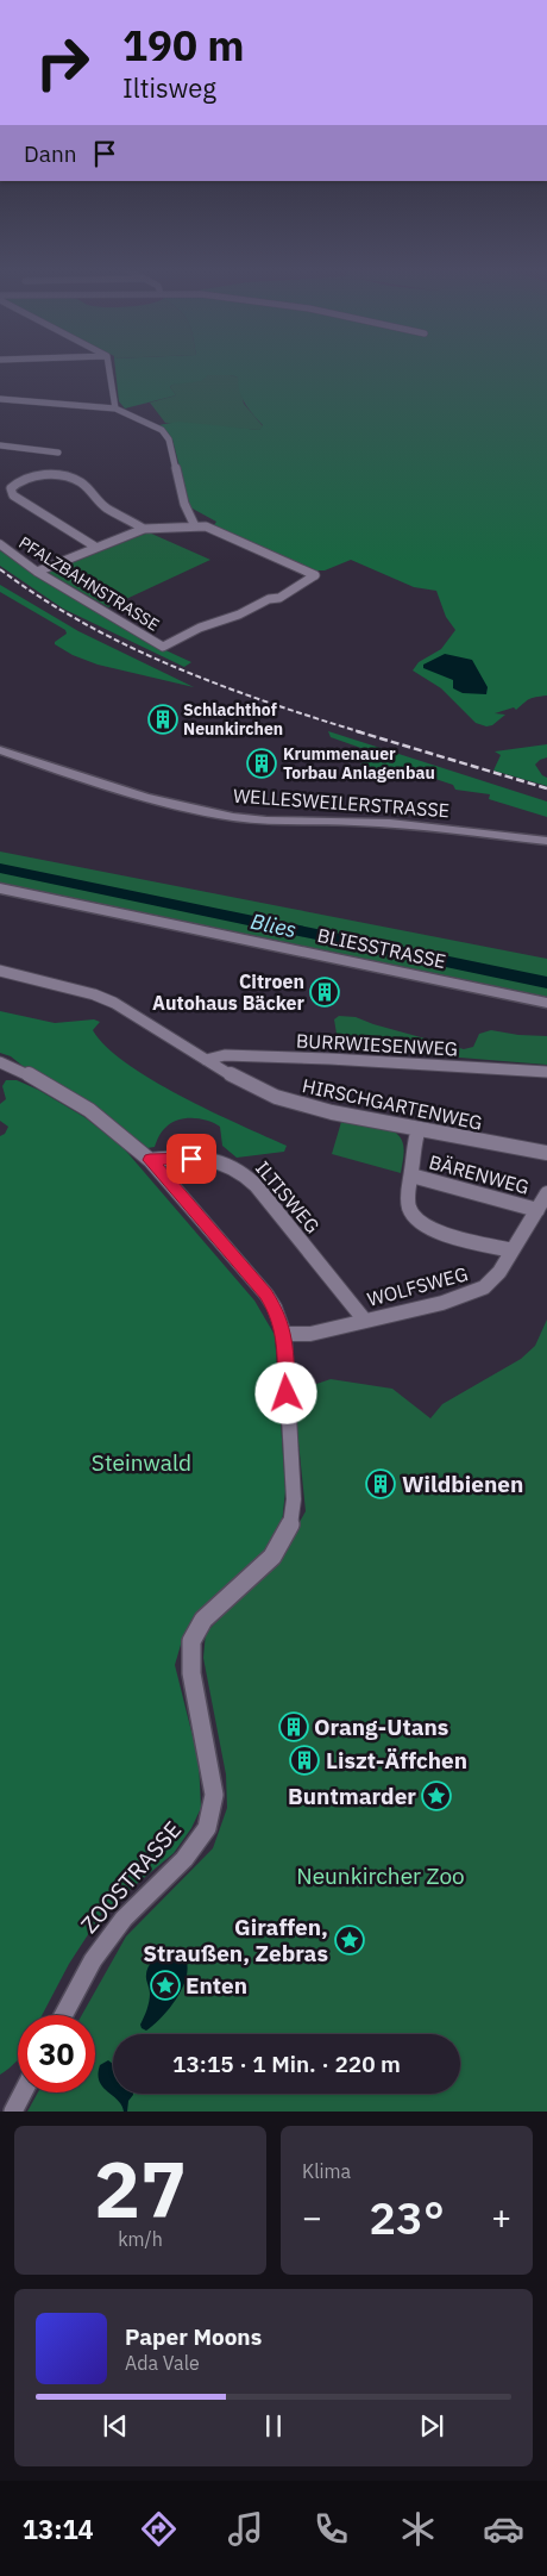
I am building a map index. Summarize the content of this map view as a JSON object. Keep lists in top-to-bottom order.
{
  "streets": {
    "street": [
      "PFALZBAHNSTRASSE",
      "WELLESWEILERSTRASSE",
      "BLIESSTRASSE",
      "BURRWIESENWEG",
      "HIRSCHGARTENWEG",
      "BÄRENWEG",
      "ILTISWEG",
      "WOLFSWEG",
      "ZOOSTRASSE"
    ]
  },
  "crossings": [
    ["BURRWIESENWEG", "HIRSCHGARTENWEG"],
    ["BÄRENWEG", "WOLFSWEG"],
    ["ILTISWEG", "WOLFSWEG"],
    ["ILTISWEG", "ZOOSTRASSE"],
    ["WOLFSWEG", "ZOOSTRASSE"]
  ],
  "water": ["Blies"],
  "parks": ["Steinwald", "Neunkircher Zoo"],
  "places": {
    "building": [
      "Schlachthof Neunkirchen",
      "Krummenauer Torbau Anlagenbau",
      "Citroen Autohaus Bäcker",
      "Wildbienen",
      "Orang-Utans",
      "Liszt-Äffchen"
    ],
    "place": ["Buntmarder", "Giraffen, Straußen, Zebras", "Enten"]
  },
  "page": {
    "turn": ["190 m", "Iltisweg"],
    "then": "Dann",
    "limit": "30",
    "trip": "13:15 · 1 Min. · 220 m",
    "tile": [
      ["27", "km/h"],
      "Klima"
    ],
    "heat": ["−", "23°", "+"],
    "song": ["Paper Moons", "Ada Vale"],
    "tabs": "13:14"
  }
}
